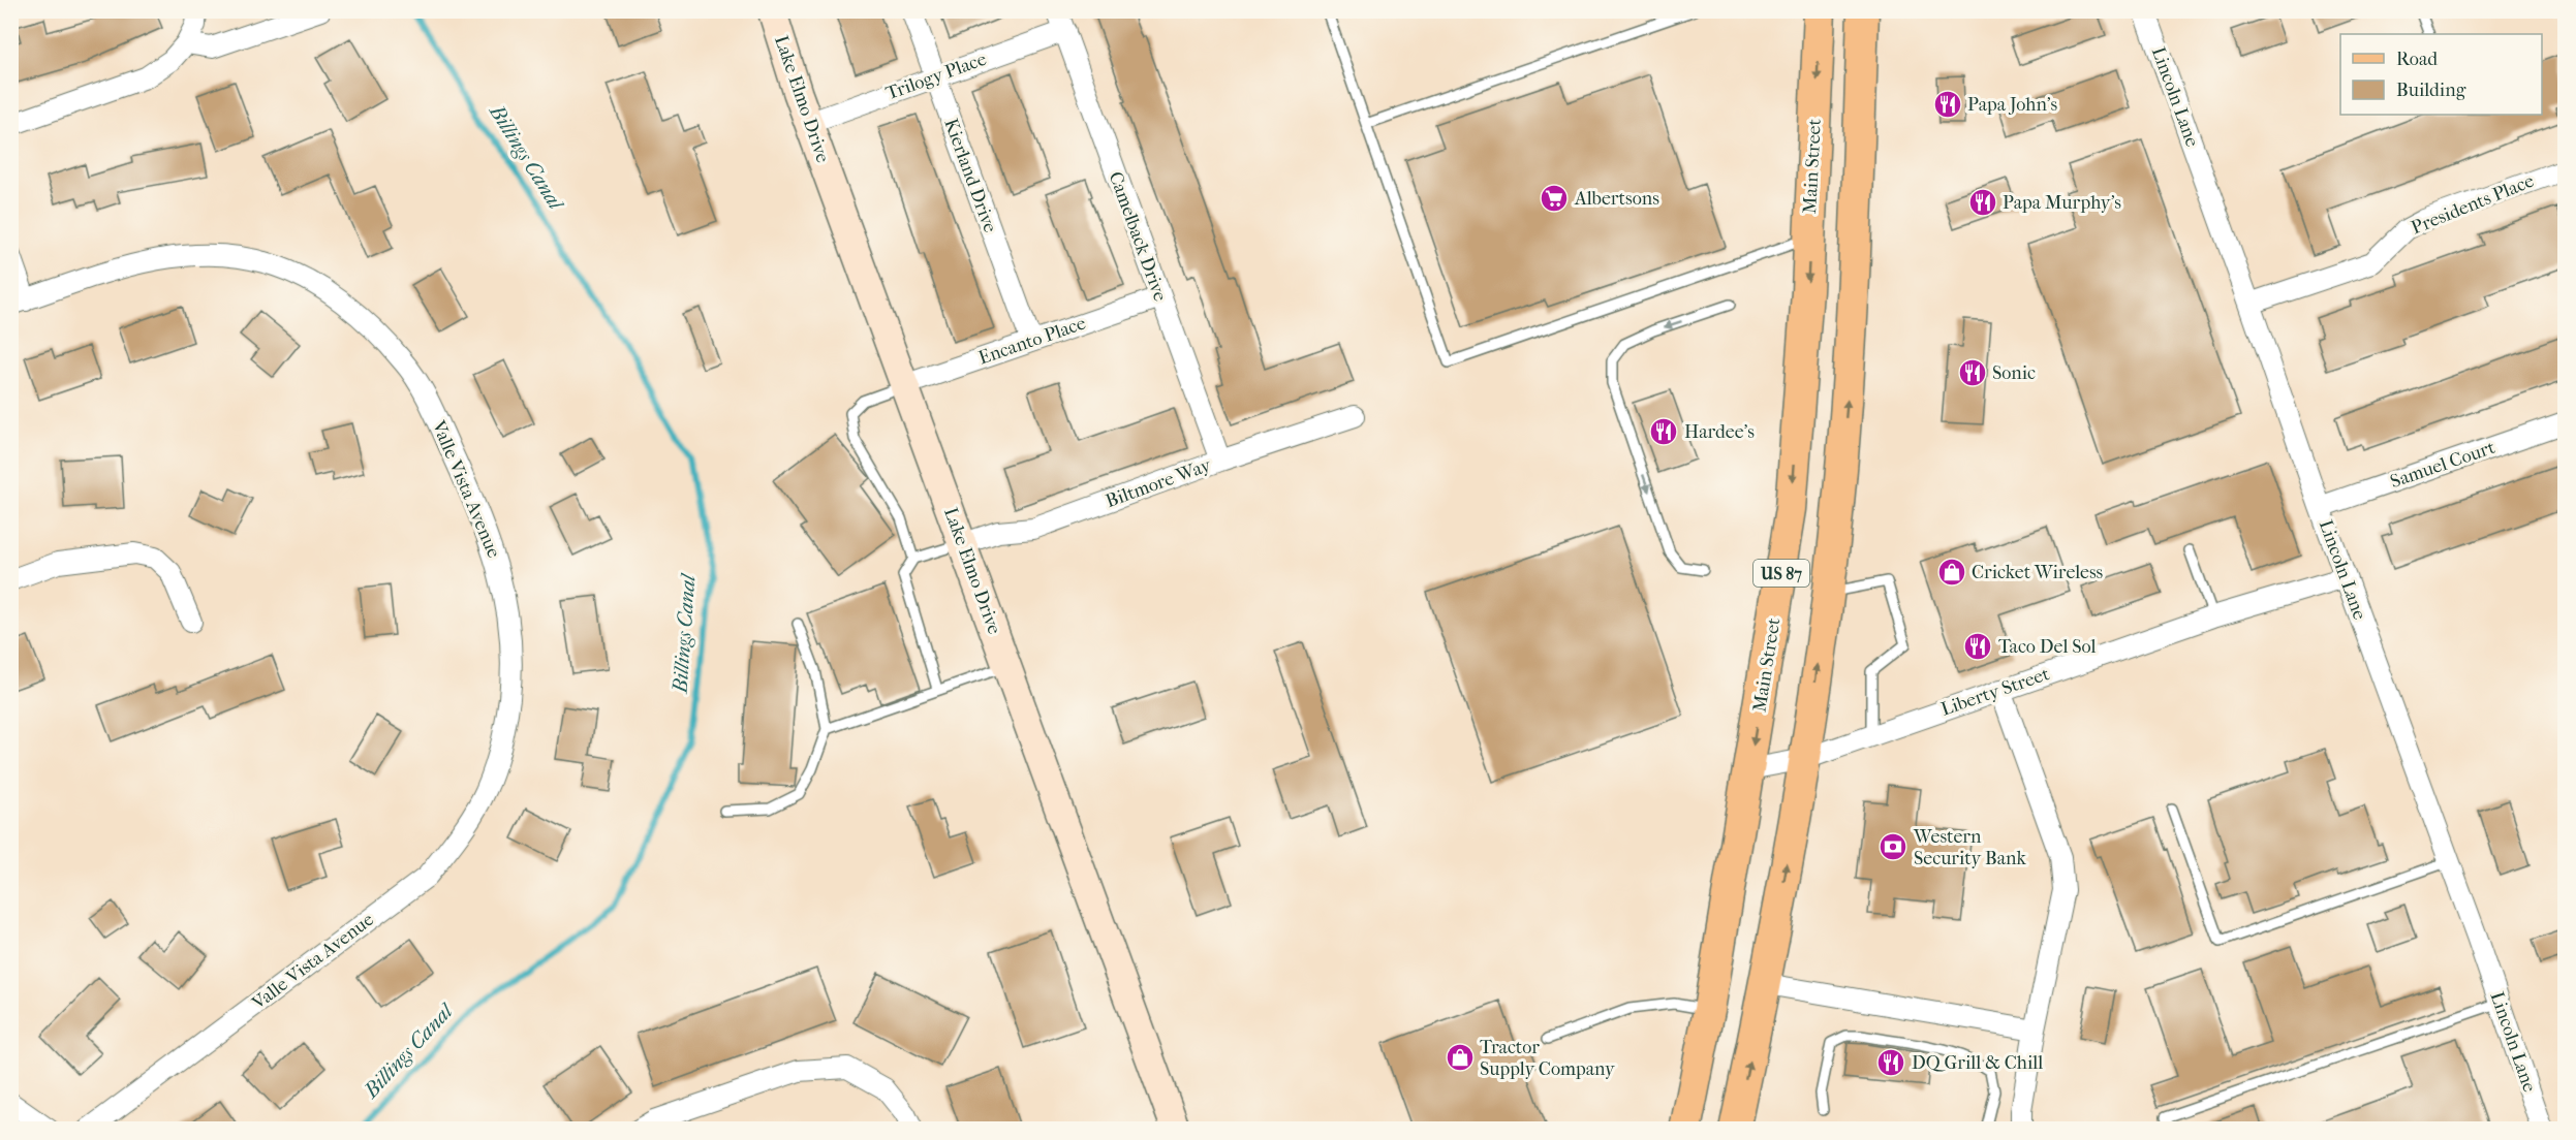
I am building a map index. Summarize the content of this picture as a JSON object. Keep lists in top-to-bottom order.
{
  "streets": {
    "main road": ["Lake Elmo Drive", "Main Street", "US 87"],
    "street": [
      "Trilogy Place",
      "Lincoln Lane",
      "Kierland Drive",
      "Presidents Place",
      "Camelback Drive",
      "Encanto Place",
      "Samuel Court",
      "Biltmore Way",
      "Valle Vista Avenue",
      "Liberty Street"
    ]
  },
  "crossings": [
    ["Trilogy Place", "Lake Elmo Drive"],
    ["Trilogy Place", "Kierland Drive"],
    ["Trilogy Place", "Camelback Drive"],
    ["Lincoln Lane", "Presidents Place"],
    ["Lincoln Lane", "Samuel Court"],
    ["Lincoln Lane", "Liberty Street"],
    ["Lake Elmo Drive", "Encanto Place"],
    ["Lake Elmo Drive", "Biltmore Way"],
    ["Main Street", "Liberty Street"],
    ["Kierland Drive", "Encanto Place"],
    ["Camelback Drive", "Encanto Place"],
    ["Camelback Drive", "Biltmore Way"],
    ["US 87", "Liberty Street"]
  ],
  "water": ["Billings Canal"],
  "places": {
    "restaurant": [
      "Papa John's",
      "Papa Murphy's",
      "Sonic",
      "Hardee's",
      "Taco Del Sol",
      "DQ Grill & Chill"
    ],
    "supermarket": ["Albertsons"],
    "shop": ["Cricket Wireless", "Tractor Supply Company"],
    "bank": ["Western Security Bank"]
  },
  "legend": ["Road", "Building"]
}
